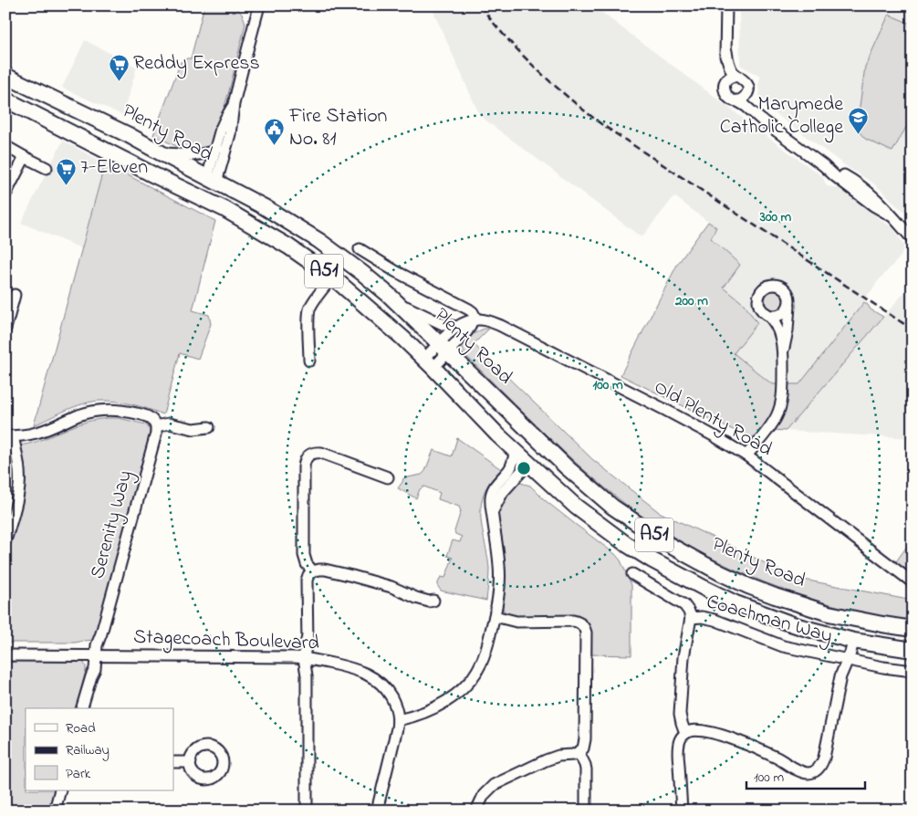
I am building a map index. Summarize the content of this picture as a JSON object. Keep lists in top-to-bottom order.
{
  "streets": {
    "highway": ["Plenty Road", "A51"],
    "street": [
      "Old Plenty Road",
      "Serenity Way",
      "Coachman Way",
      "Stagecoach Boulevard"
    ]
  },
  "crossings": [
    ["Plenty Road", "Coachman Way"],
    ["Serenity Way", "Stagecoach Boulevard"]
  ],
  "places": {
    "supermarket": ["Reddy Express", "7-Eleven"],
    "school or university": ["Marymede Catholic College"],
    "public building": ["Fire Station No. 81"]
  },
  "legend": ["Road", "Railway", "Park"],
  "scale_bar": "100 m",
  "rings": ["300 m", "200 m", "100 m"]
}
